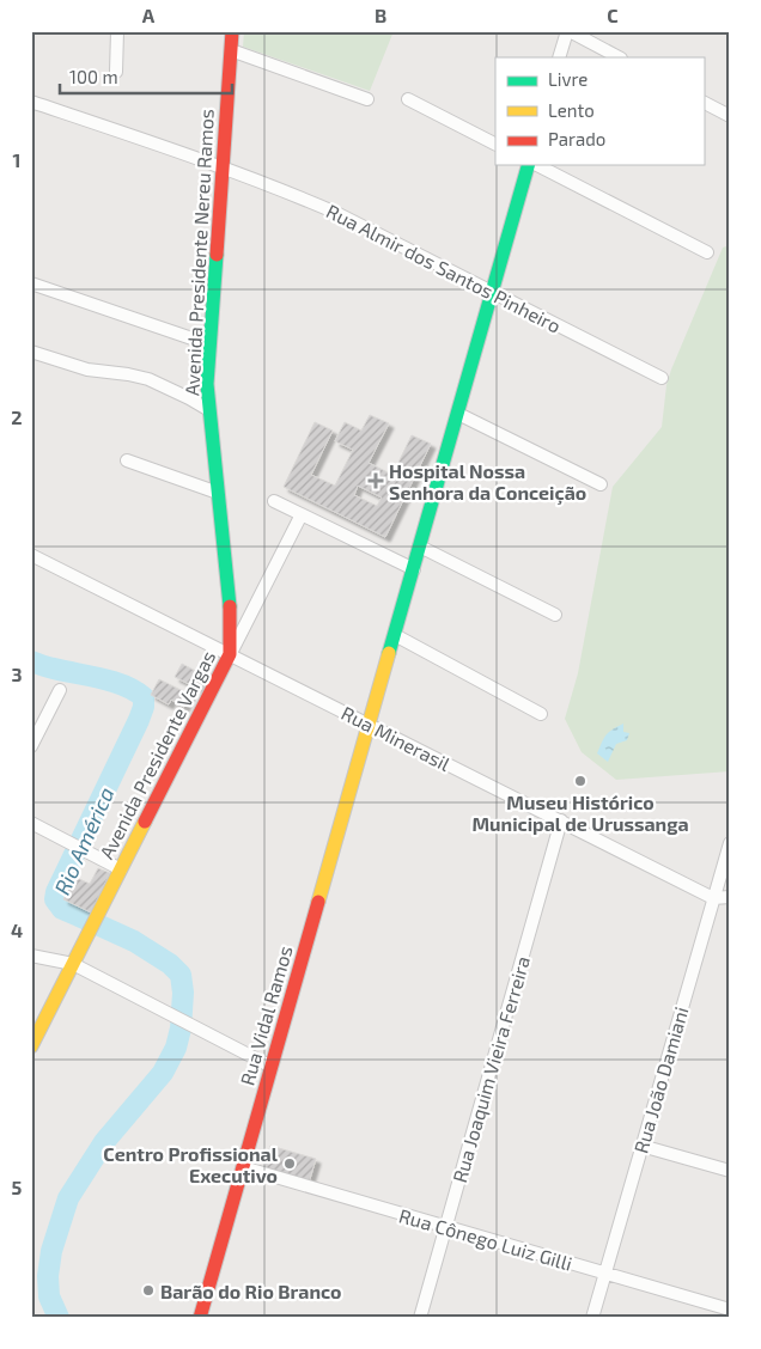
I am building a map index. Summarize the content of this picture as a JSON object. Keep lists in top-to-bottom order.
{
  "streets": {
    "street": [
      "Avenida Presidente Nereu Ramos",
      "Rua Almir dos Santos Pinheiro",
      "Rua Minerasil",
      "Avenida Presidente Vargas",
      "Rua Vidal Ramos",
      "Rua Joaquim Vieira Ferreira",
      "Rua João Damiani",
      "Rua Cônego Luiz Gilli"
    ]
  },
  "crossings": [
    ["Avenida Presidente Nereu Ramos", "Rua Almir dos Santos Pinheiro"],
    ["Avenida Presidente Nereu Ramos", "Rua Minerasil"],
    ["Avenida Presidente Nereu Ramos", "Avenida Presidente Vargas"],
    ["Rua Almir dos Santos Pinheiro", "Rua Vidal Ramos"],
    ["Rua Minerasil", "Avenida Presidente Vargas"],
    ["Rua Minerasil", "Rua Vidal Ramos"],
    ["Rua Minerasil", "Rua Joaquim Vieira Ferreira"],
    ["Rua Minerasil", "Rua João Damiani"],
    ["Rua Vidal Ramos", "Rua Cônego Luiz Gilli"],
    ["Rua Joaquim Vieira Ferreira", "Rua Cônego Luiz Gilli"],
    ["Rua João Damiani", "Rua Cônego Luiz Gilli"]
  ],
  "water": ["Rio América"],
  "places": {
    "health": ["Hospital Nossa Senhora da Conceição"],
    "other": ["Museu Histórico Municipal de Urussanga", "Centro Profissional Executivo", "Barão do Rio Branco"]
  },
  "legend": ["Livre", "Lento", "Parado"],
  "scale_bar": "100 m",
  "grid": {
    "columns": ["A", "B", "C"],
    "rows": [
      "1",
      "2",
      "3",
      "4",
      "5"
    ]
  }
}
